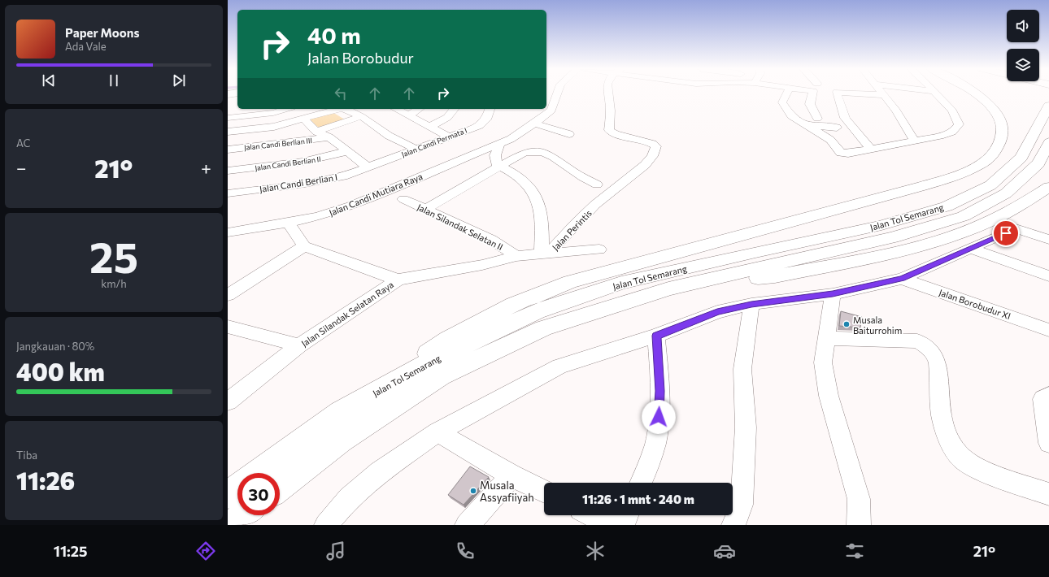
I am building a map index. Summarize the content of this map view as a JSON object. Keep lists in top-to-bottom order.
{
  "streets": {
    "main road": ["Jalan Tol Semarang"],
    "street": [
      "Jalan Candi Permata I",
      "Jalan Candi Berlian III",
      "Jalan Candi Berlian II",
      "Jalan Candi Berlian I",
      "Jalan Candi Mutiara Raya",
      "Jalan Silandak Selatan II",
      "Jalan Perintis",
      "Jalan Borobudur XI",
      "Jalan Silandak Selatan Raya"
    ]
  },
  "crossings": [
    ["Jalan Candi Permata I", "Jalan Candi Berlian I"],
    ["Jalan Silandak Selatan II", "Jalan Silandak Selatan Raya"],
    ["Jalan Perintis", "Jalan Silandak Selatan Raya"]
  ],
  "places": ["Musala Baiturrohim", "Musala Assyafiiyah"],
  "page": {
    "turn": ["40 m", "Jalan Borobudur"],
    "song": ["Paper Moons", "Ada Vale"],
    "tile": [
      "AC",
      ["25", "km/h"],
      ["Jangkauan · 80%", "400 km"],
      ["Tiba", "11:26"]
    ],
    "heat": ["−", "21°", "+"],
    "limit": "30",
    "trip": "11:26 · 1 mnt · 240 m",
    "tabs": ["11:25", "21°"]
  }
}
